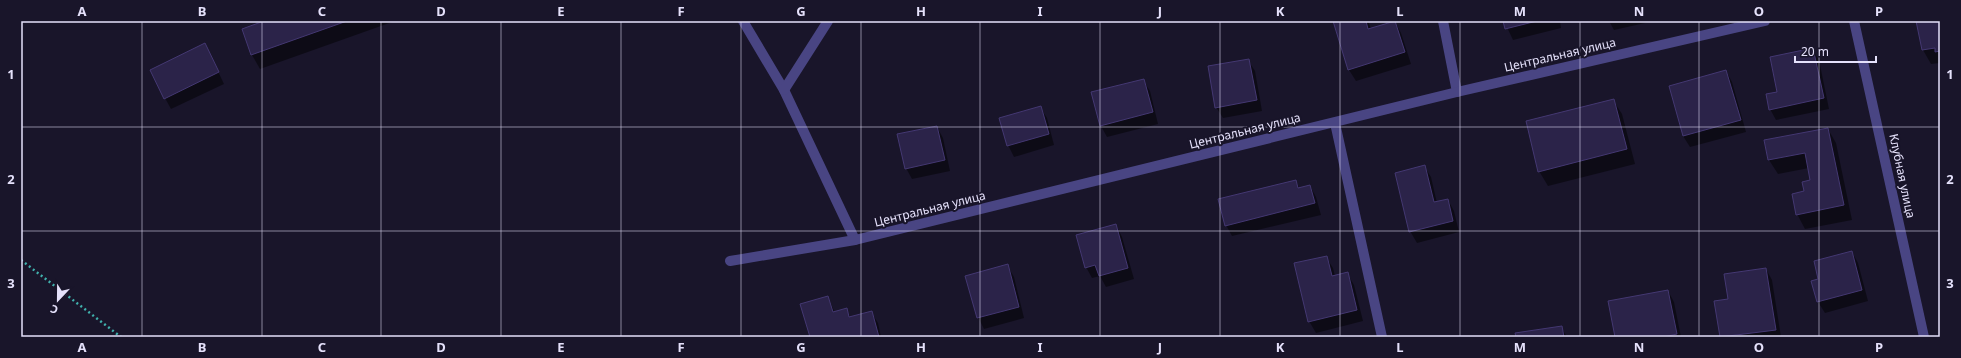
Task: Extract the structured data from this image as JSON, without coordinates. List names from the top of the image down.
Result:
{
  "streets": {
    "street": ["Центральная улица", "Клубная улица"]
  },
  "scale_bar": "20 m",
  "north": "bottom",
  "grid": {
    "columns": [
      "A",
      "B",
      "C",
      "D",
      "E",
      "F",
      "G",
      "H",
      "I",
      "J",
      "K",
      "L",
      "M",
      "N",
      "O",
      "P"
    ],
    "rows": ["1", "2", "3"]
  }
}
